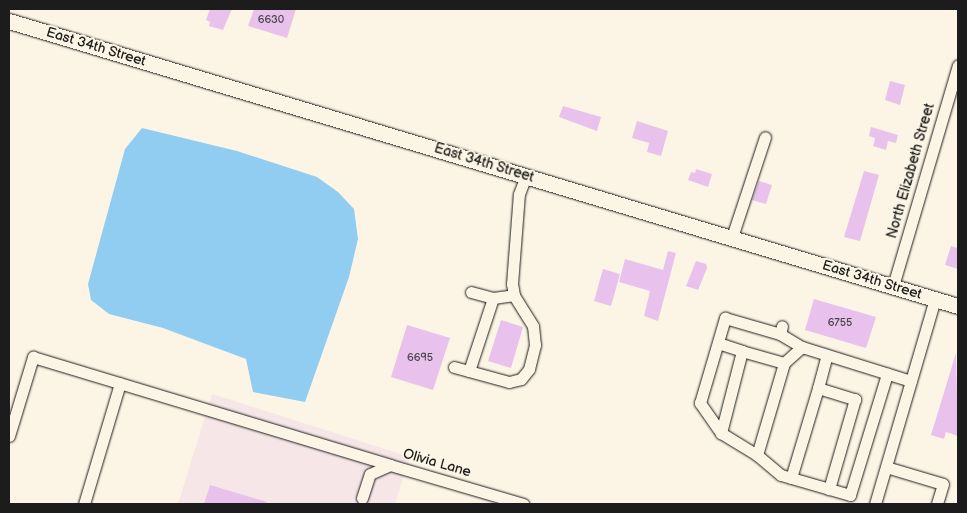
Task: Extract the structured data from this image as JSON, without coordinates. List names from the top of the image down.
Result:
{
  "streets": {
    "main road": ["East 34th Street"],
    "street": ["North Elizabeth Street", "Olivia Lane"]
  },
  "crossings": [
    ["East 34th Street", "North Elizabeth Street"]
  ],
  "house_numbers": ["6630", "6755", "6695"]
}
